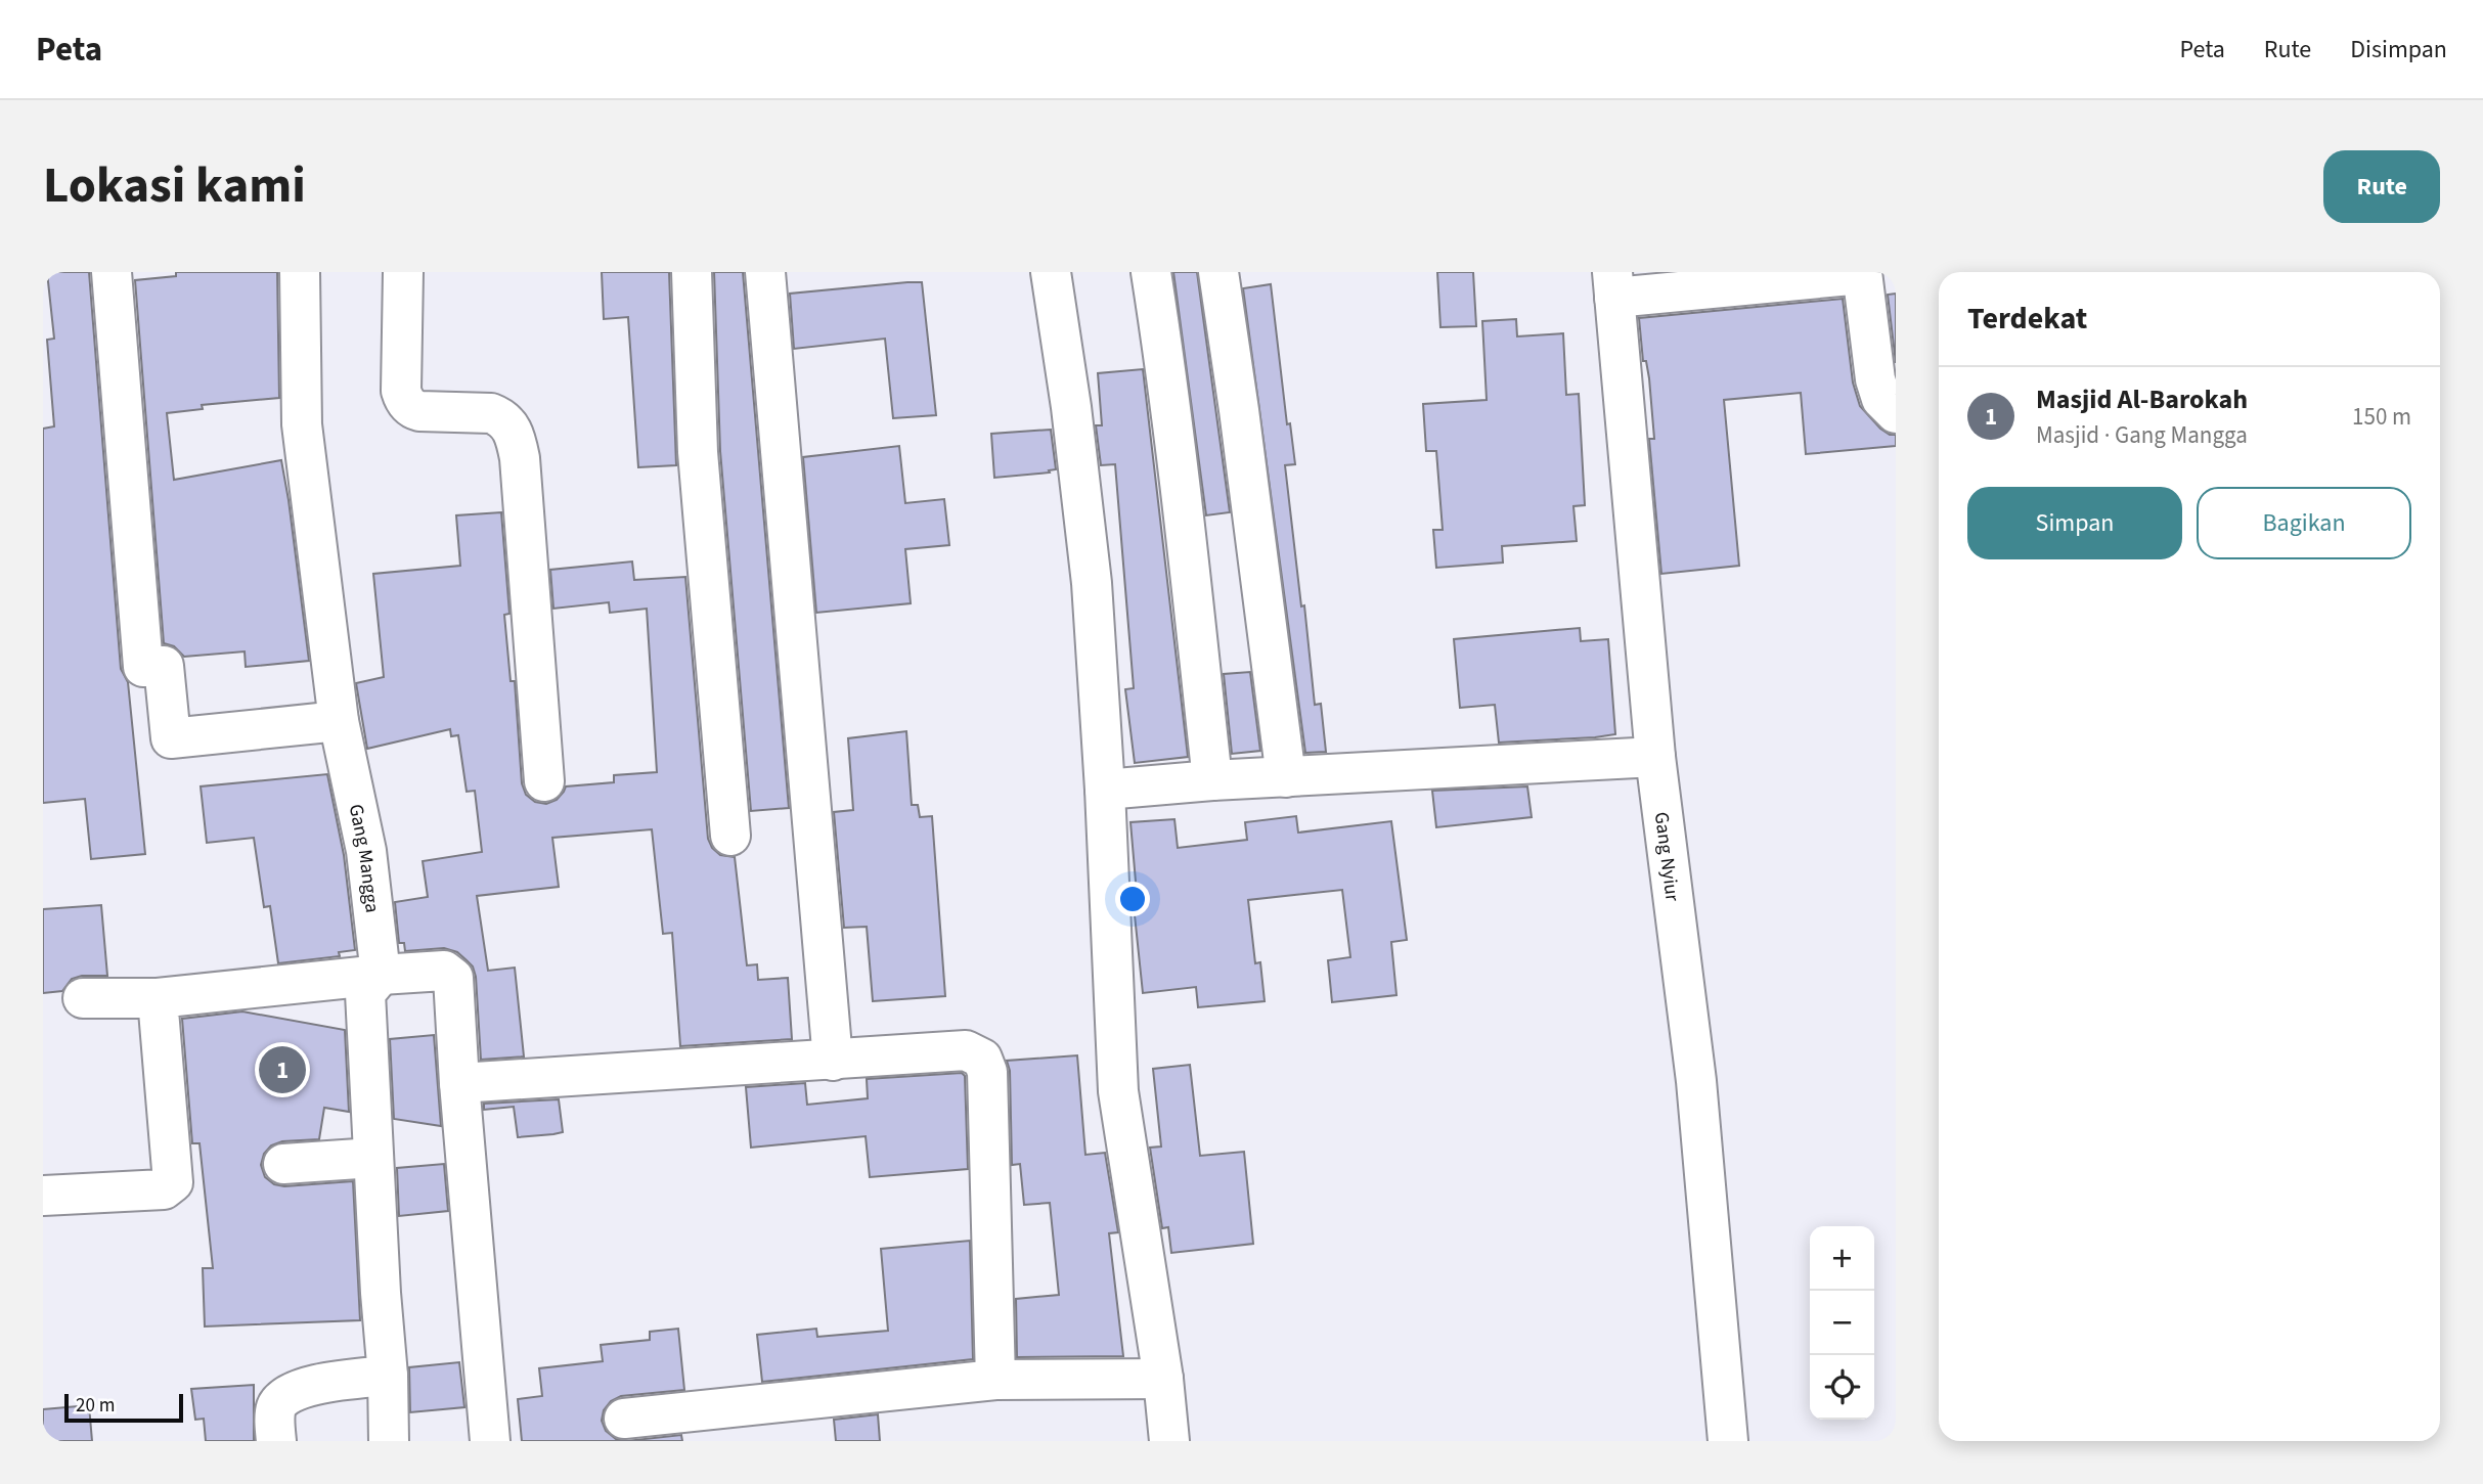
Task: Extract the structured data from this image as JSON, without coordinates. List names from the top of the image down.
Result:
{
  "streets": {
    "street": ["Gang Nyiur", "Gang Mangga"]
  },
  "scale_bar": "20 m",
  "page": {
    "header": "Peta",
    "nav": ["Peta", "Rute", "Disimpan"],
    "title": "Lokasi kami",
    "buttons": [
      "Rute",
      ["Simpan", "Bagikan"]
    ],
    "heading": "Terdekat",
    "list": [
      {
        "mark": "1",
        "name": "Masjid Al-Barokah",
        "note": "Masjid · Gang Mangga",
        "value": "150 m"
      }
    ],
    "pins": "1",
    "map_buttons": ["+", "−"],
    "scale": "20 m"
  }
}
